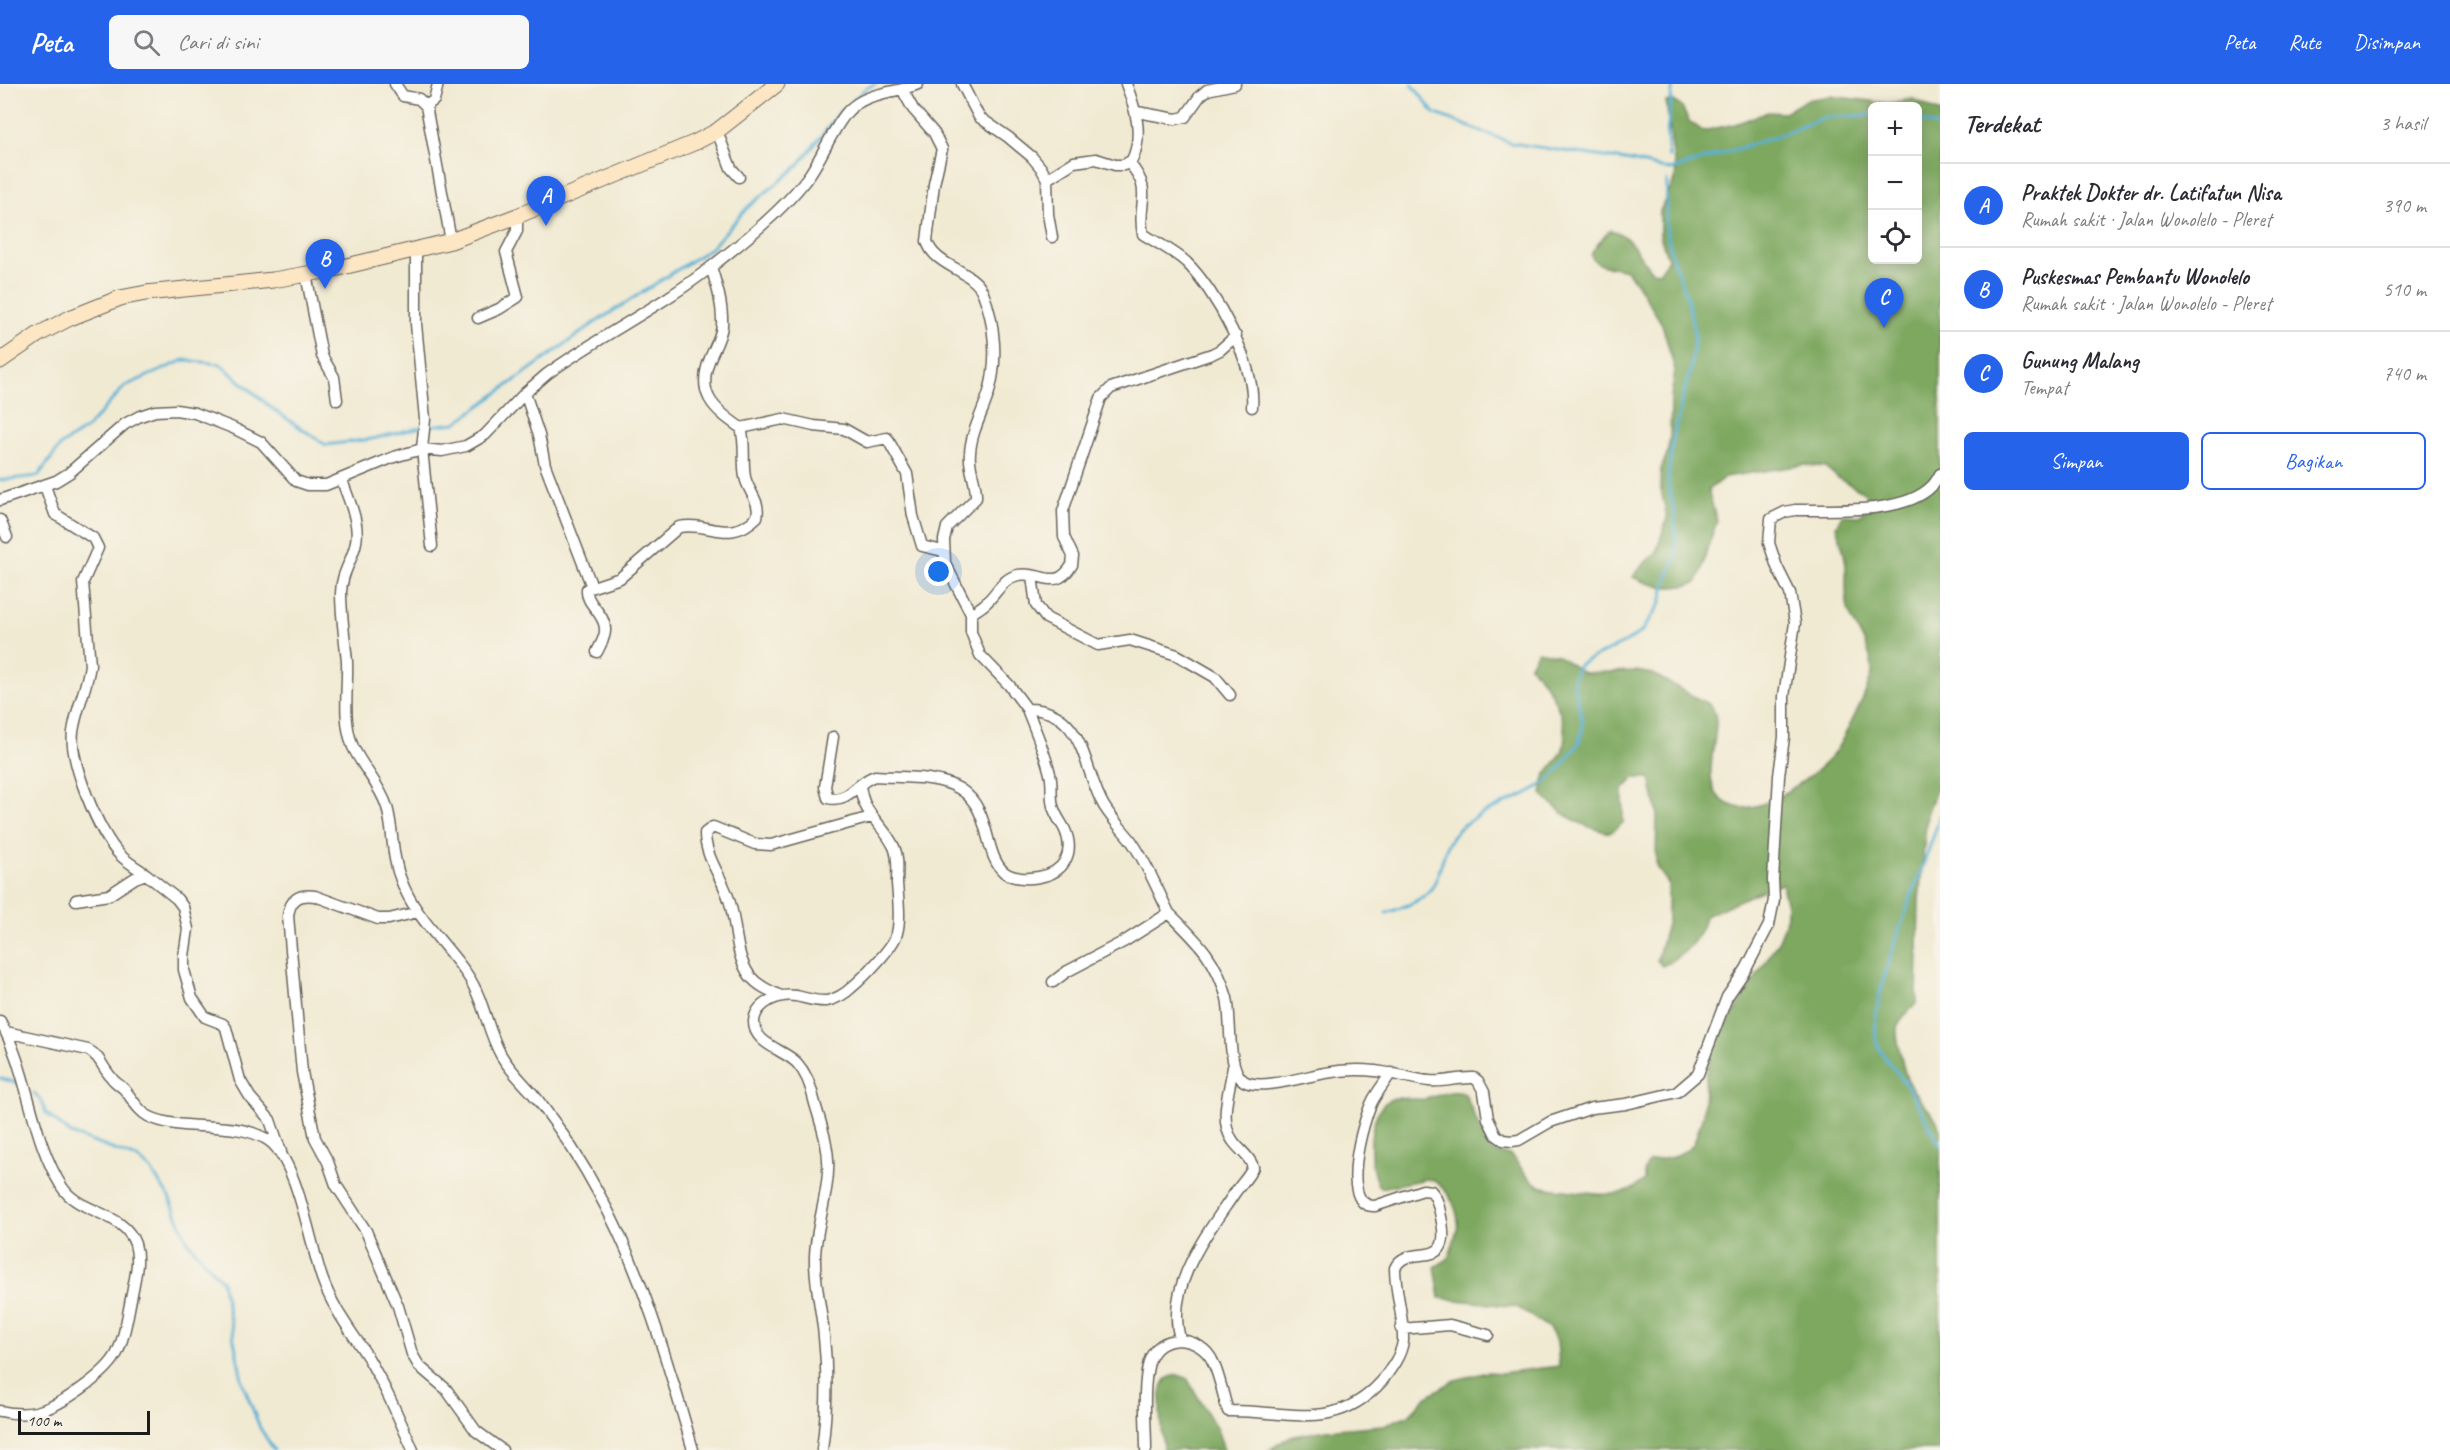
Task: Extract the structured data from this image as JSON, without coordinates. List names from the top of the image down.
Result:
{
  "scale_bar": "100 m",
  "page": {
    "header": "Peta",
    "search": "Cari di sini",
    "nav": ["Peta", "Rute", "Disimpan"],
    "heading": ["Terdekat", "3 hasil"],
    "map_buttons": ["+", "−"],
    "list": [
      {
        "mark": "A",
        "name": "Praktek Dokter dr. Latifatun Nisa",
        "note": "Rumah sakit · Jalan Wonolelo - Pleret",
        "value": "390 m"
      },
      {
        "mark": "B",
        "name": "Puskesmas Pembantu Wonolelo",
        "note": "Rumah sakit · Jalan Wonolelo - Pleret",
        "value": "510 m"
      },
      {
        "mark": "C",
        "name": "Gunung Malang",
        "note": "Tempat",
        "value": "740 m"
      }
    ],
    "pins": ["A", "B", "C"],
    "buttons": ["Simpan", "Bagikan"],
    "scale": "100 m"
  }
}
